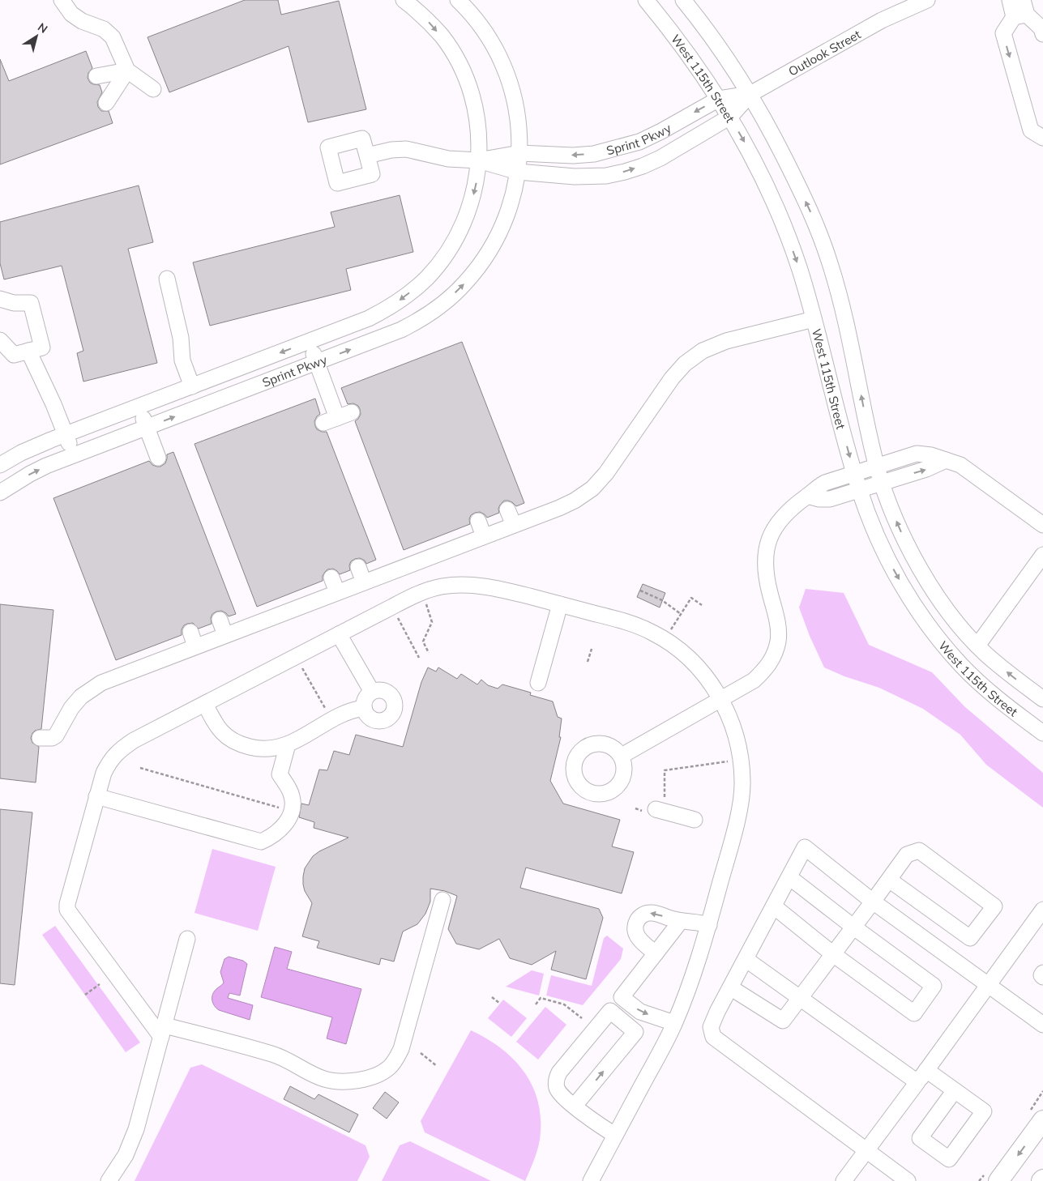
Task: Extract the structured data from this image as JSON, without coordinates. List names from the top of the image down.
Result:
{
  "streets": {
    "street": ["Outlook Street", "West 115th Street", "Sprint Pkwy"]
  },
  "crossings": [
    ["Outlook Street", "West 115th Street"],
    ["Outlook Street", "Sprint Pkwy"],
    ["West 115th Street", "Sprint Pkwy"]
  ],
  "north": "top right"
}
